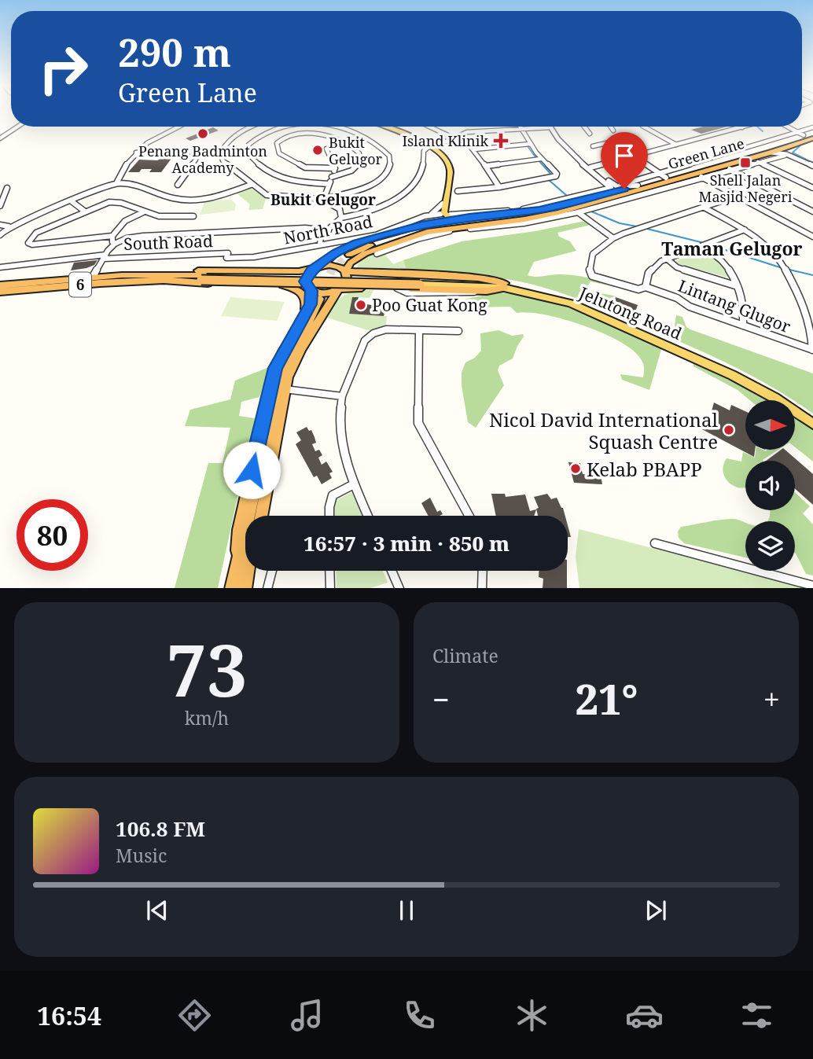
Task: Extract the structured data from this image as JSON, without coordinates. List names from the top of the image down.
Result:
{
  "streets": {
    "highway": ["Green Lane", "6"],
    "main road": ["Jelutong Road"],
    "street": ["North Road", "South Road", "Lintang Glugor"]
  },
  "crossings": [
    ["Green Lane", "North Road"],
    ["North Road", "South Road"],
    ["6", "Jelutong Road"]
  ],
  "districts": ["Bukit Gelugor", "Taman Gelugor"],
  "places": {
    "other": [
      "Penang Badminton Academy",
      "Bukit Gelugor",
      "Poo Guat Kong",
      "Nicol David International Squash Centre",
      "Kelab PBAPP"
    ],
    "health": ["Island Klinik"],
    "transit": ["Shell Jalan Masjid Negeri"]
  },
  "north": "right",
  "page": {
    "turn": ["290 m", "Green Lane"],
    "limit": "80",
    "trip": "16:57 · 3 min · 850 m",
    "tile": [
      ["73", "km/h"],
      "Climate"
    ],
    "heat": ["−", "21°", "+"],
    "song": ["106.8 FM", "Music"],
    "tabs": "16:54"
  }
}
